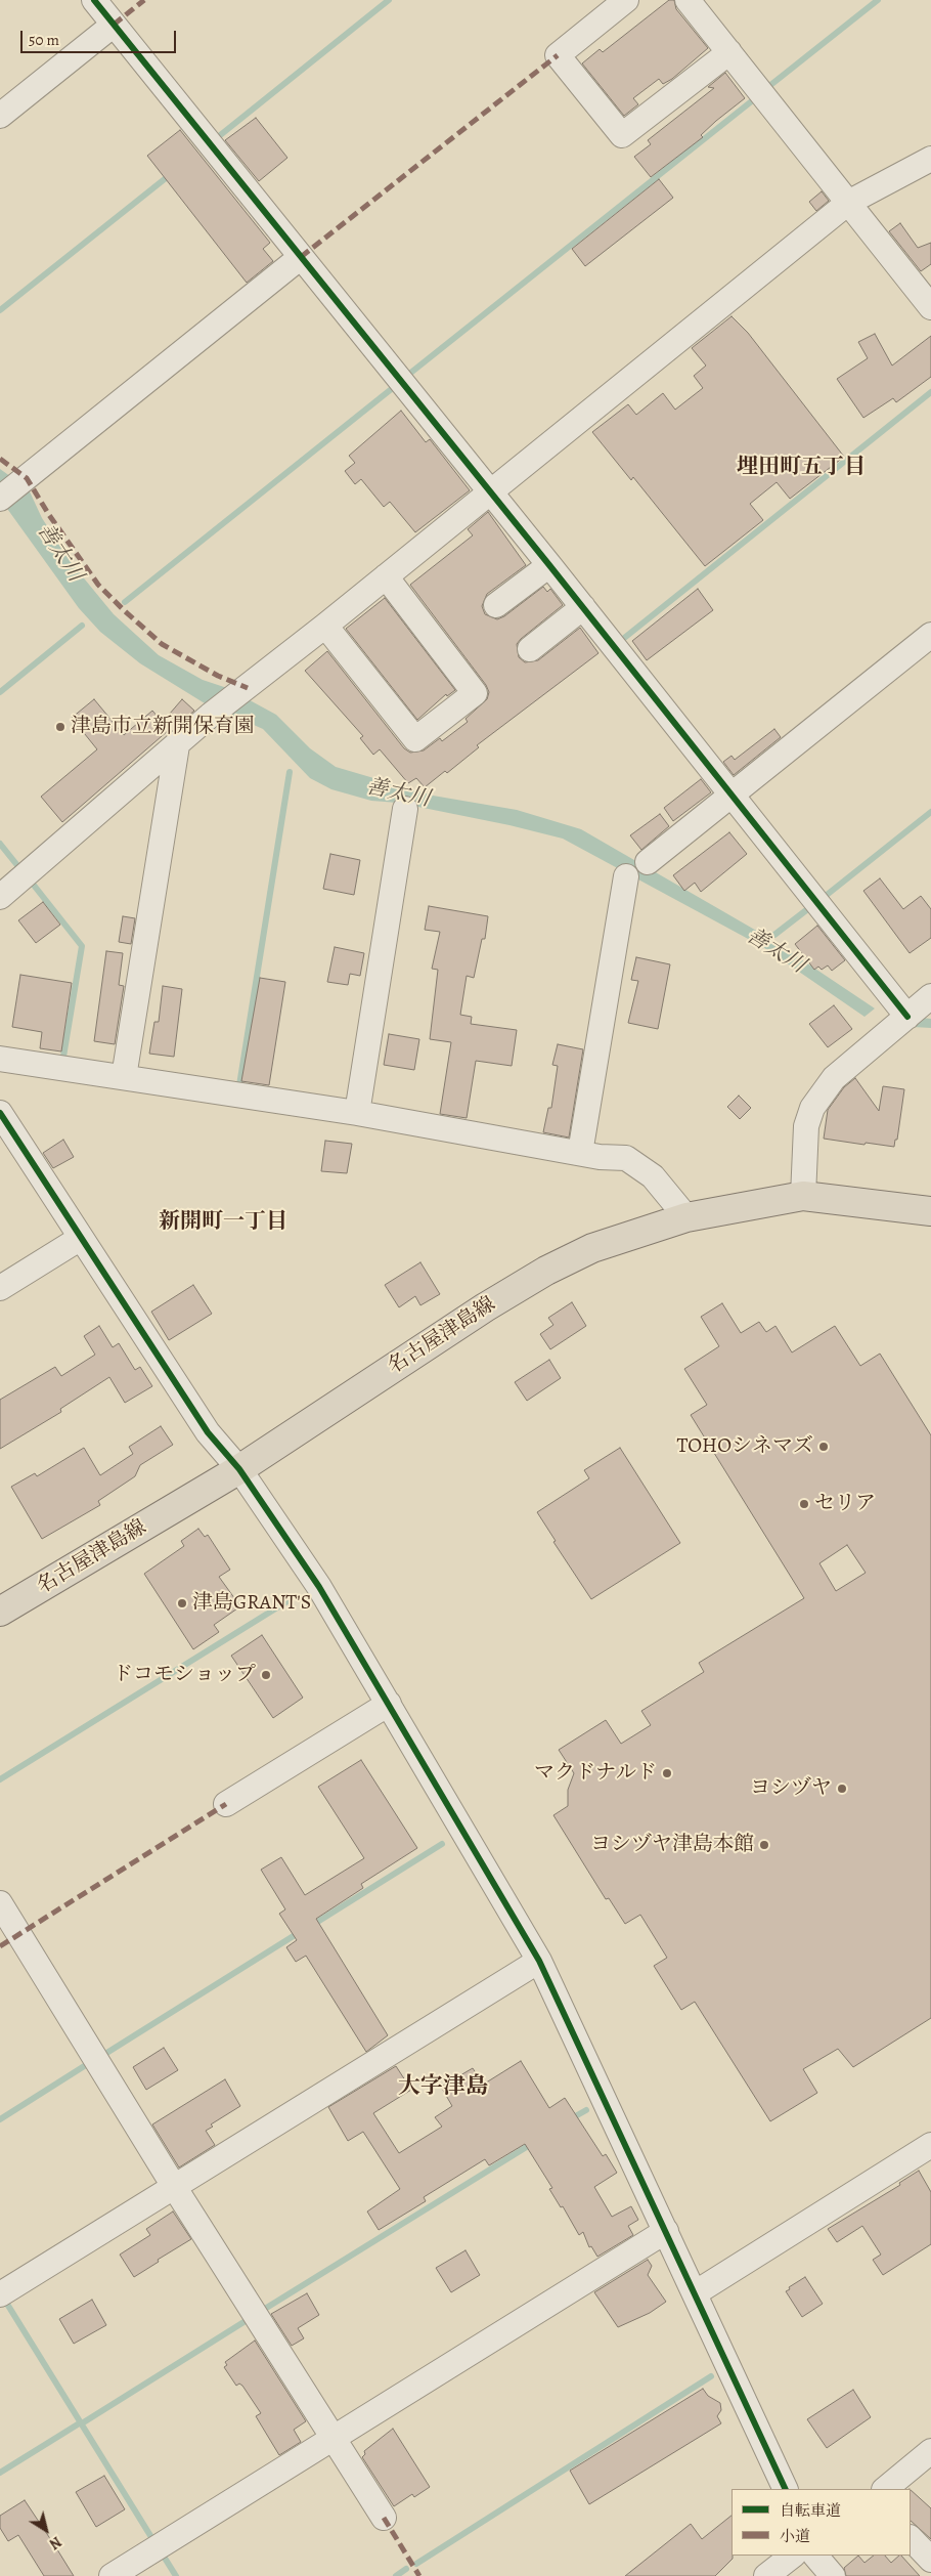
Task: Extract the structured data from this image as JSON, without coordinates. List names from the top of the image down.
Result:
{
  "streets": {
    "main road": ["名古屋津島線"]
  },
  "districts": ["埋田町五丁目", "新開町一丁目", "大字津島"],
  "water": ["善太川"],
  "places": [
    "津島市立新開保育園",
    "TOHOシネマズ",
    "セリア",
    "津島GRANT'S",
    "ドコモショップ",
    "マクドナルド",
    "ヨシヅヤ",
    "ヨシヅヤ津島本館"
  ],
  "legend": ["自転車道", "小道"],
  "scale_bar": "50 m",
  "north": "bottom right"
}
